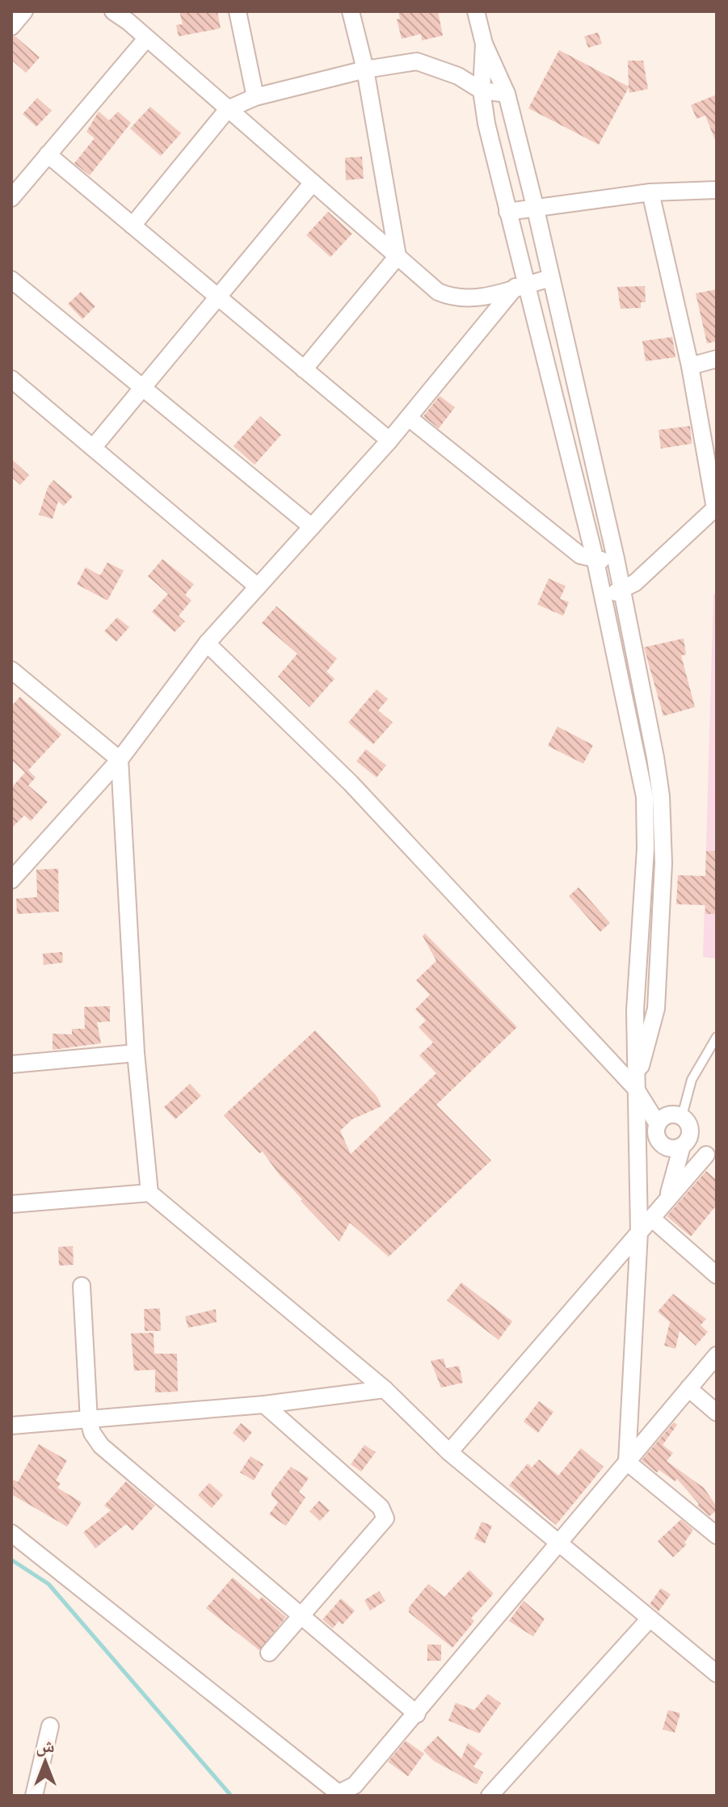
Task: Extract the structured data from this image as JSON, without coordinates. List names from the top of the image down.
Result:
{
  "north": "top"
}
